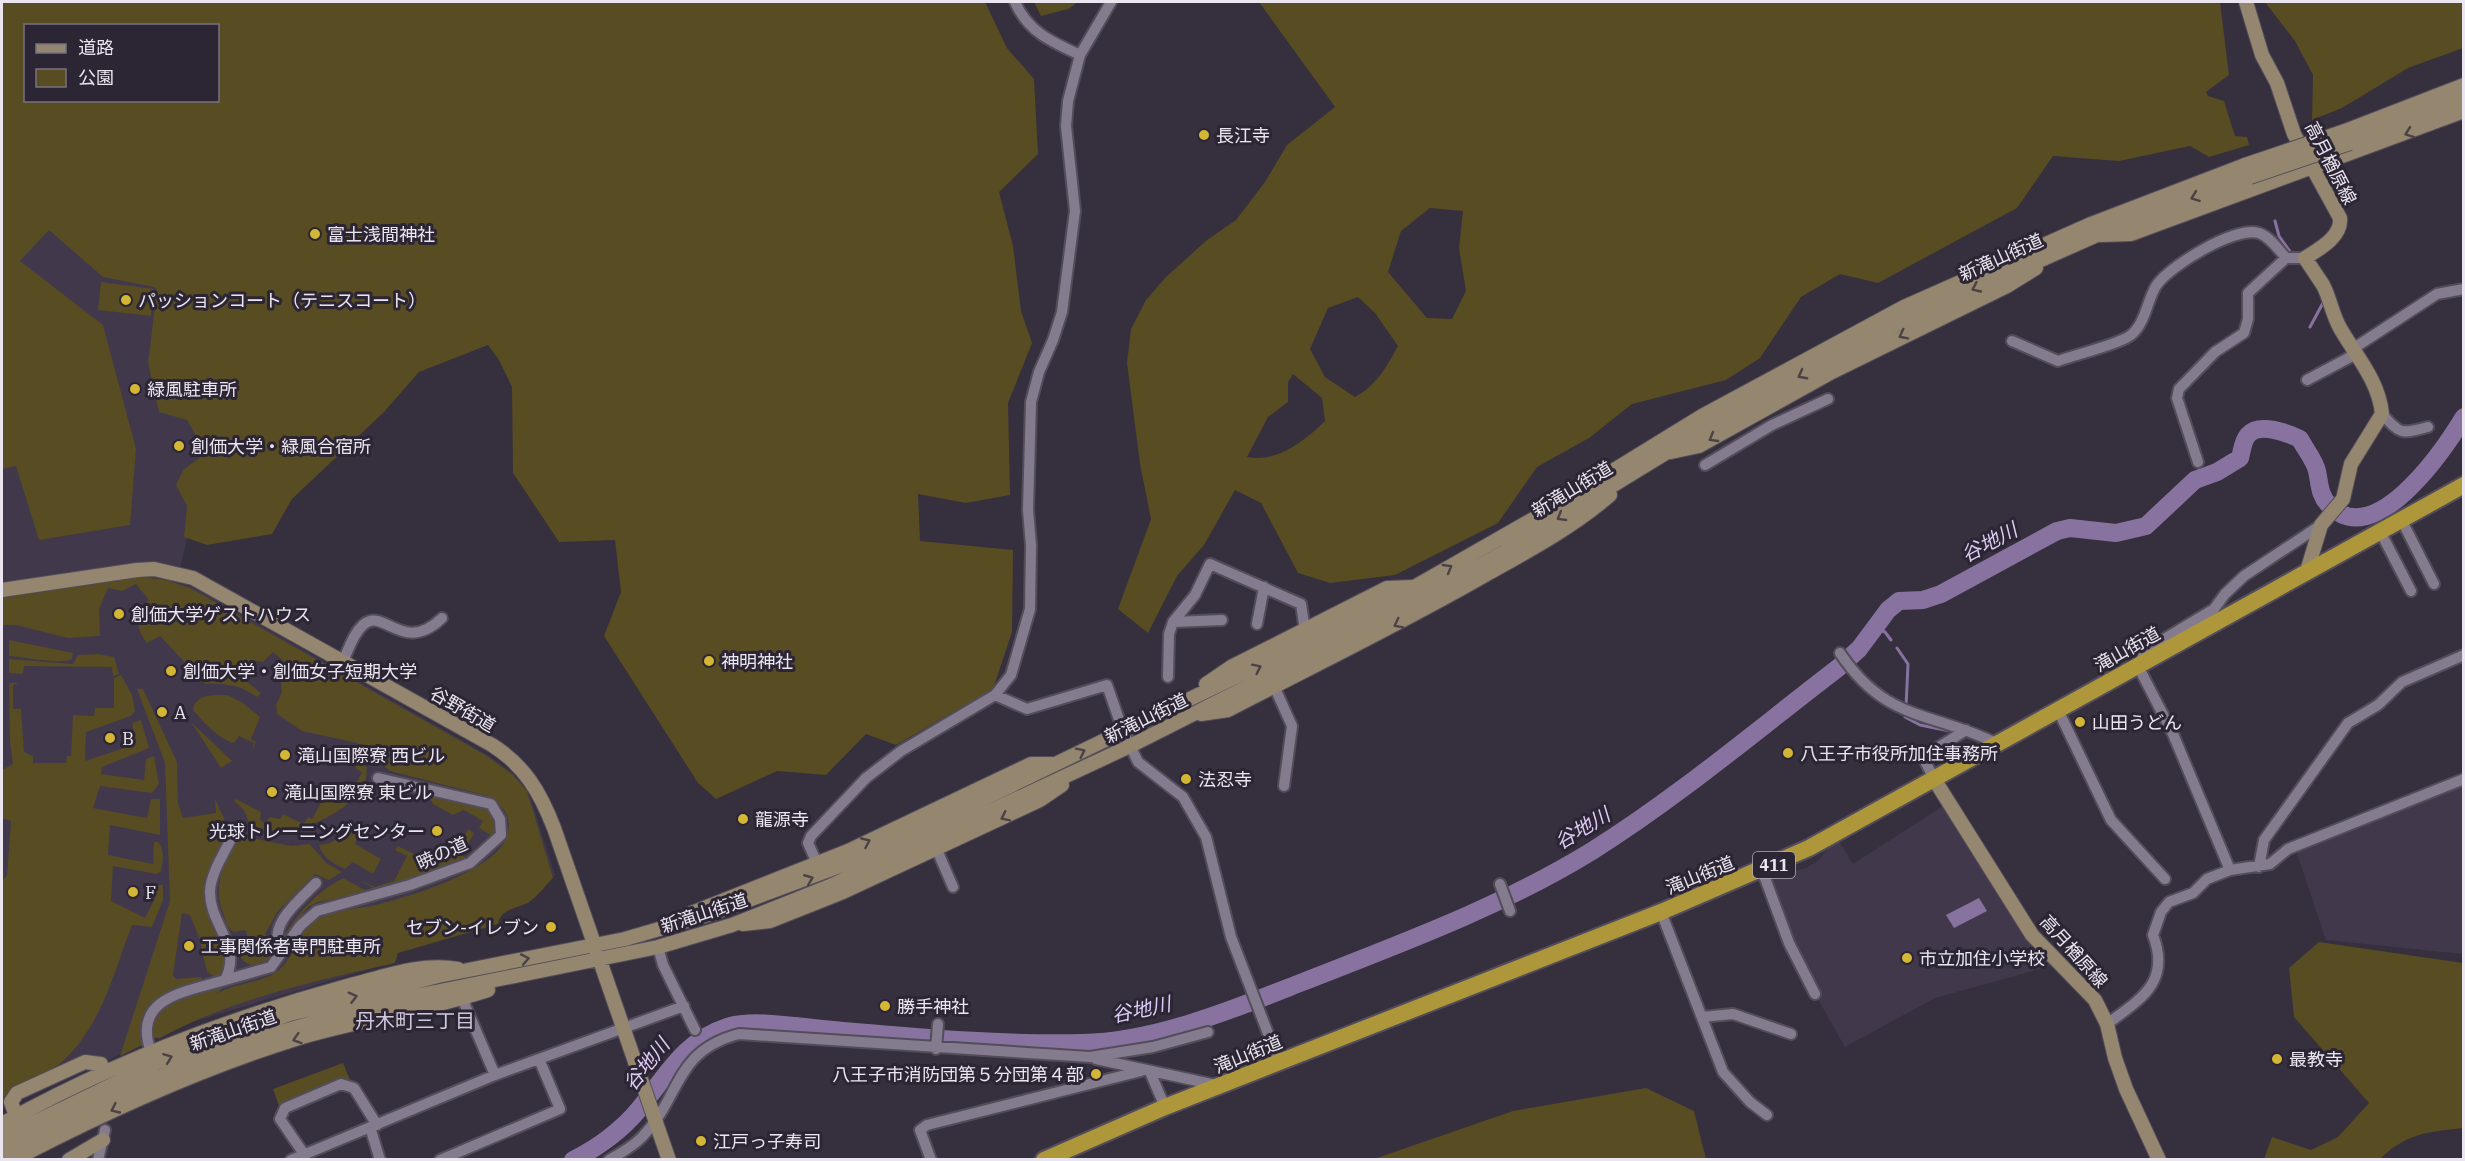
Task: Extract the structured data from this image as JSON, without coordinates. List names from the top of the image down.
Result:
{
  "streets": {
    "highway": ["滝山街道", "411"],
    "main road": ["高月楢原線", "新滝山街道", "谷野街道"],
    "street": ["暁の道"]
  },
  "crossings": [
    ["高月楢原線", "滝山街道"],
    ["新滝山街道", "谷野街道"]
  ],
  "districts": ["丹木町三丁目"],
  "water": ["谷地川"],
  "places": [
    "長江寺",
    "富士浅間神社",
    "パッションコート（テニスコート）",
    "緑風駐車所",
    "創価大学・緑風合宿所",
    "創価大学ゲストハウス",
    "神明神社",
    "創価大学・創価女子短期大学",
    "A",
    "山田うどん",
    "B",
    "八王子市役所加住事務所",
    "滝山国際寮 西ビル",
    "法忍寺",
    "滝山国際寮 東ビル",
    "龍源寺",
    "光球トレーニングセンター",
    "F",
    "セブン-イレブン",
    "工事関係者専門駐車所",
    "市立加住小学校",
    "勝手神社",
    "最教寺",
    "八王子市消防団第５分団第４部",
    "江戸っ子寿司"
  ],
  "legend": ["道路", "公園"]
}
